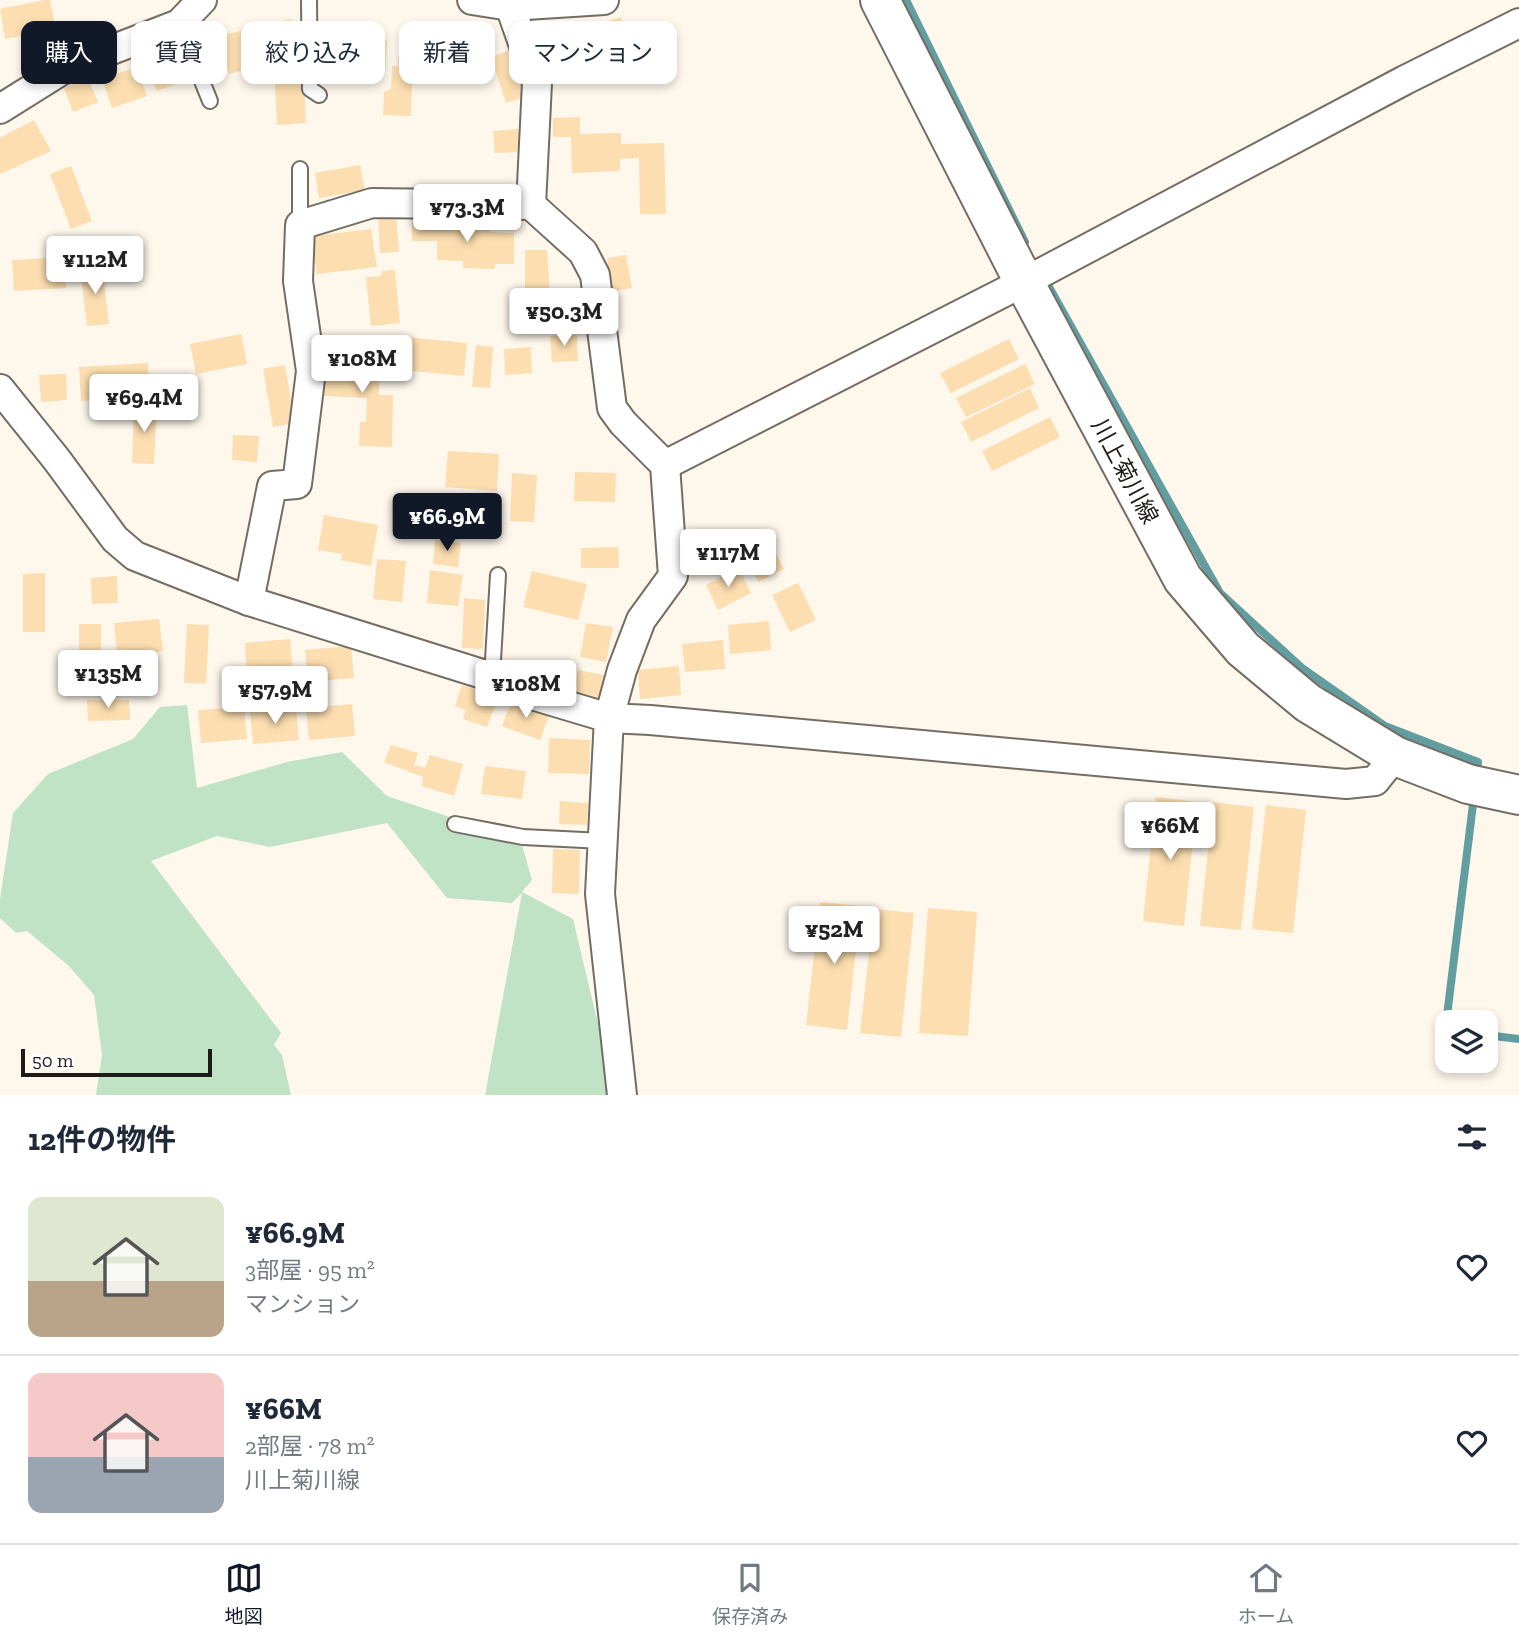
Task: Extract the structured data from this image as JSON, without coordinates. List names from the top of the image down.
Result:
{
  "streets": {
    "main road": ["川上菊川線"]
  },
  "scale_bar": "50 m",
  "page": {
    "chip": [
      "購入",
      "賃貸",
      "絞り込み",
      "新着",
      "マンション"
    ],
    "price": [
      "¥73.3M",
      "¥112M",
      "¥50.3M",
      "¥108M",
      "¥69.4M",
      "¥66.9M",
      "¥117M",
      "¥135M",
      "¥108M",
      "¥57.9M",
      "¥66M",
      "¥52M"
    ],
    "scale": "50 m",
    "heading": "12件の物件",
    "list": [
      {
        "name": "¥66.9M",
        "note": "3部屋 · 95 m² · マンション"
      },
      {
        "name": "¥66M",
        "note": "2部屋 · 78 m² · 川上菊川線"
      }
    ],
    "tabs": ["地図", "保存済み", "ホーム"]
  }
}
